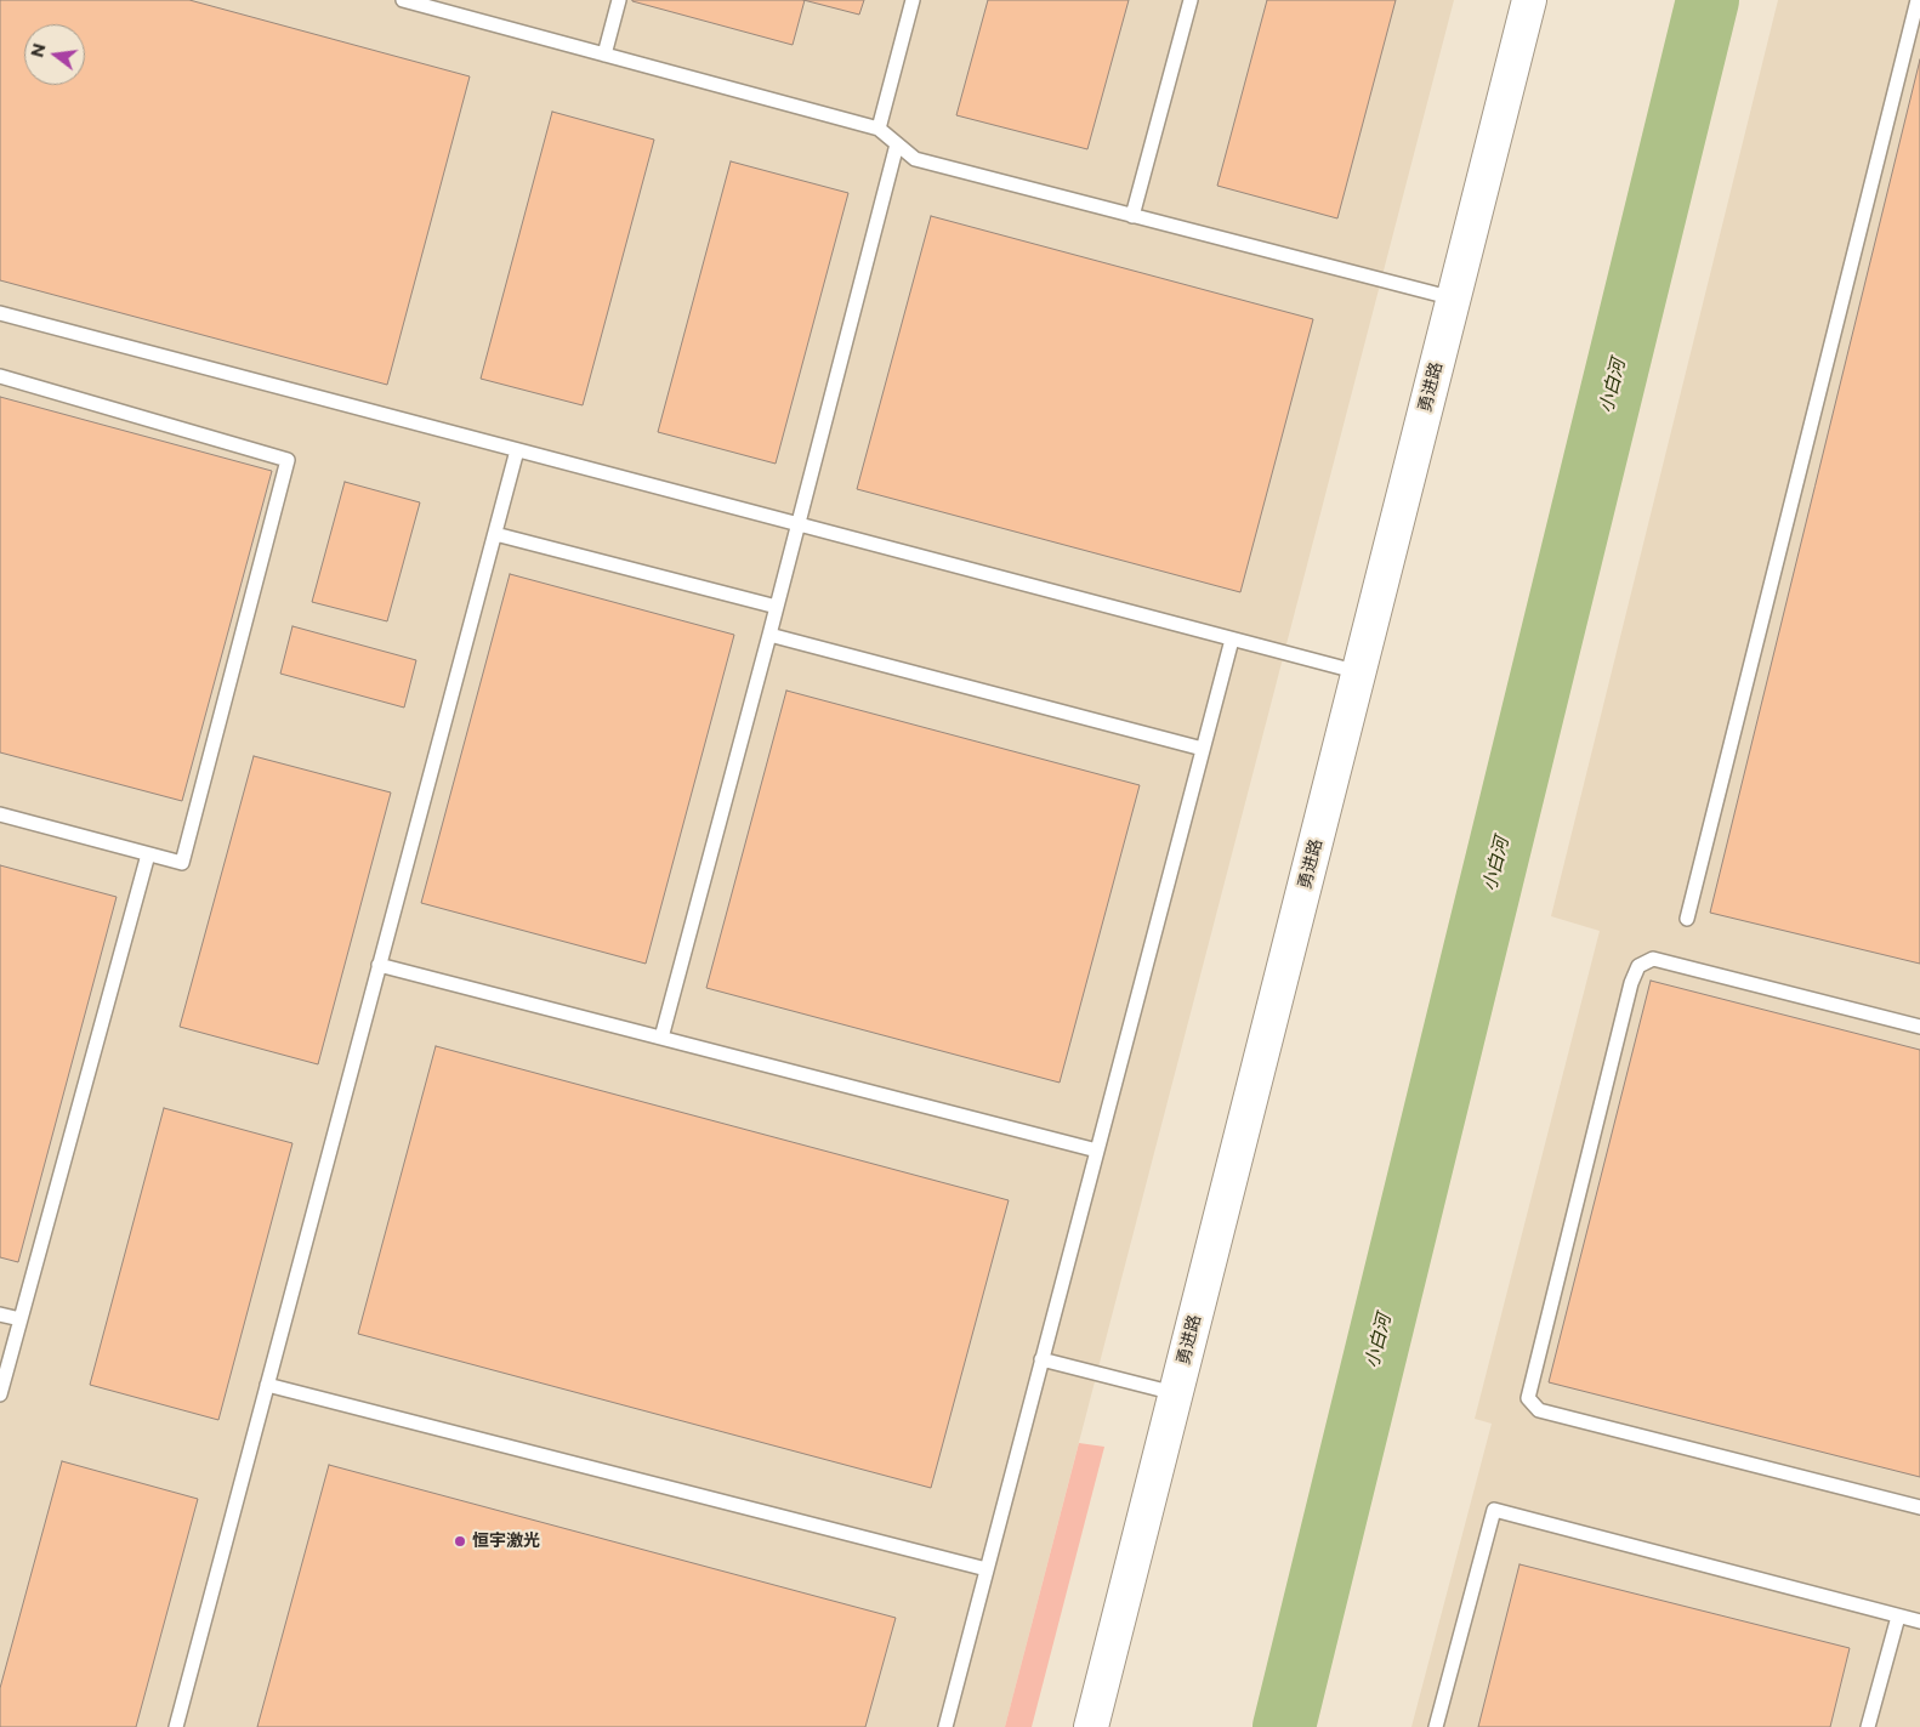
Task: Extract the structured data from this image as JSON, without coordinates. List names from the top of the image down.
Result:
{
  "streets": {
    "street": ["勇进路"]
  },
  "water": ["小白河"],
  "places": ["恒宇激光"],
  "north": "left"
}
